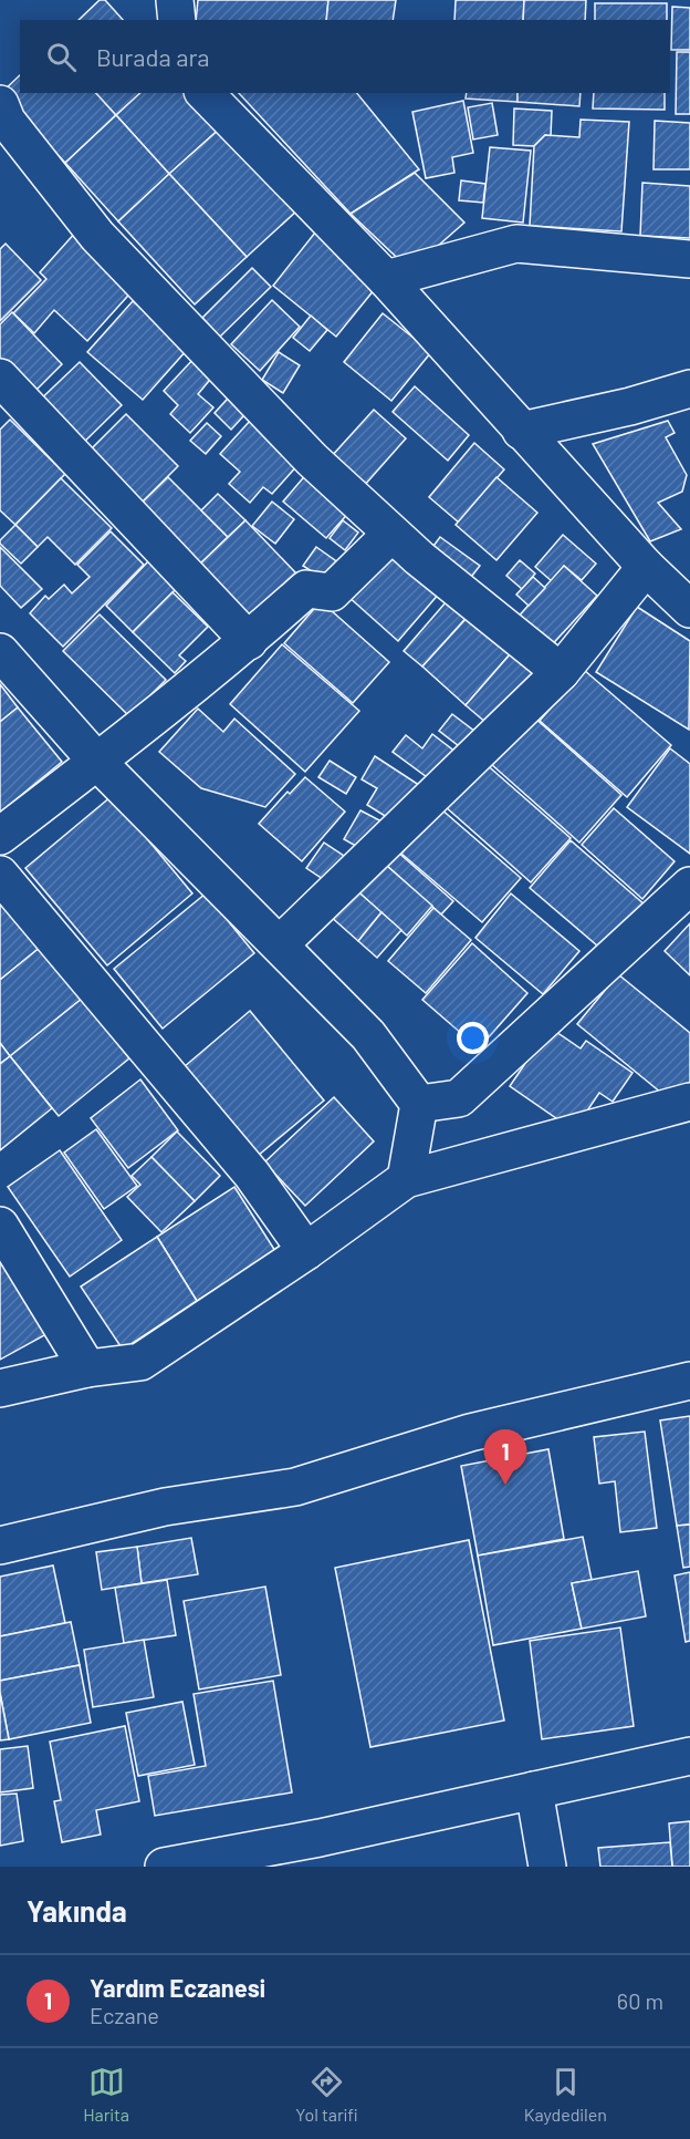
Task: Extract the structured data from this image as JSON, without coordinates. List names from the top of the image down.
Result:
{
  "page": {
    "search": "Burada ara",
    "pins": "1",
    "heading": "Yakında",
    "list": [
      {
        "mark": "1",
        "name": "Yardım Eczanesi",
        "note": "Eczane",
        "value": "60 m"
      }
    ],
    "nav": ["Harita", "Yol tarifi", "Kaydedilen"]
  }
}
